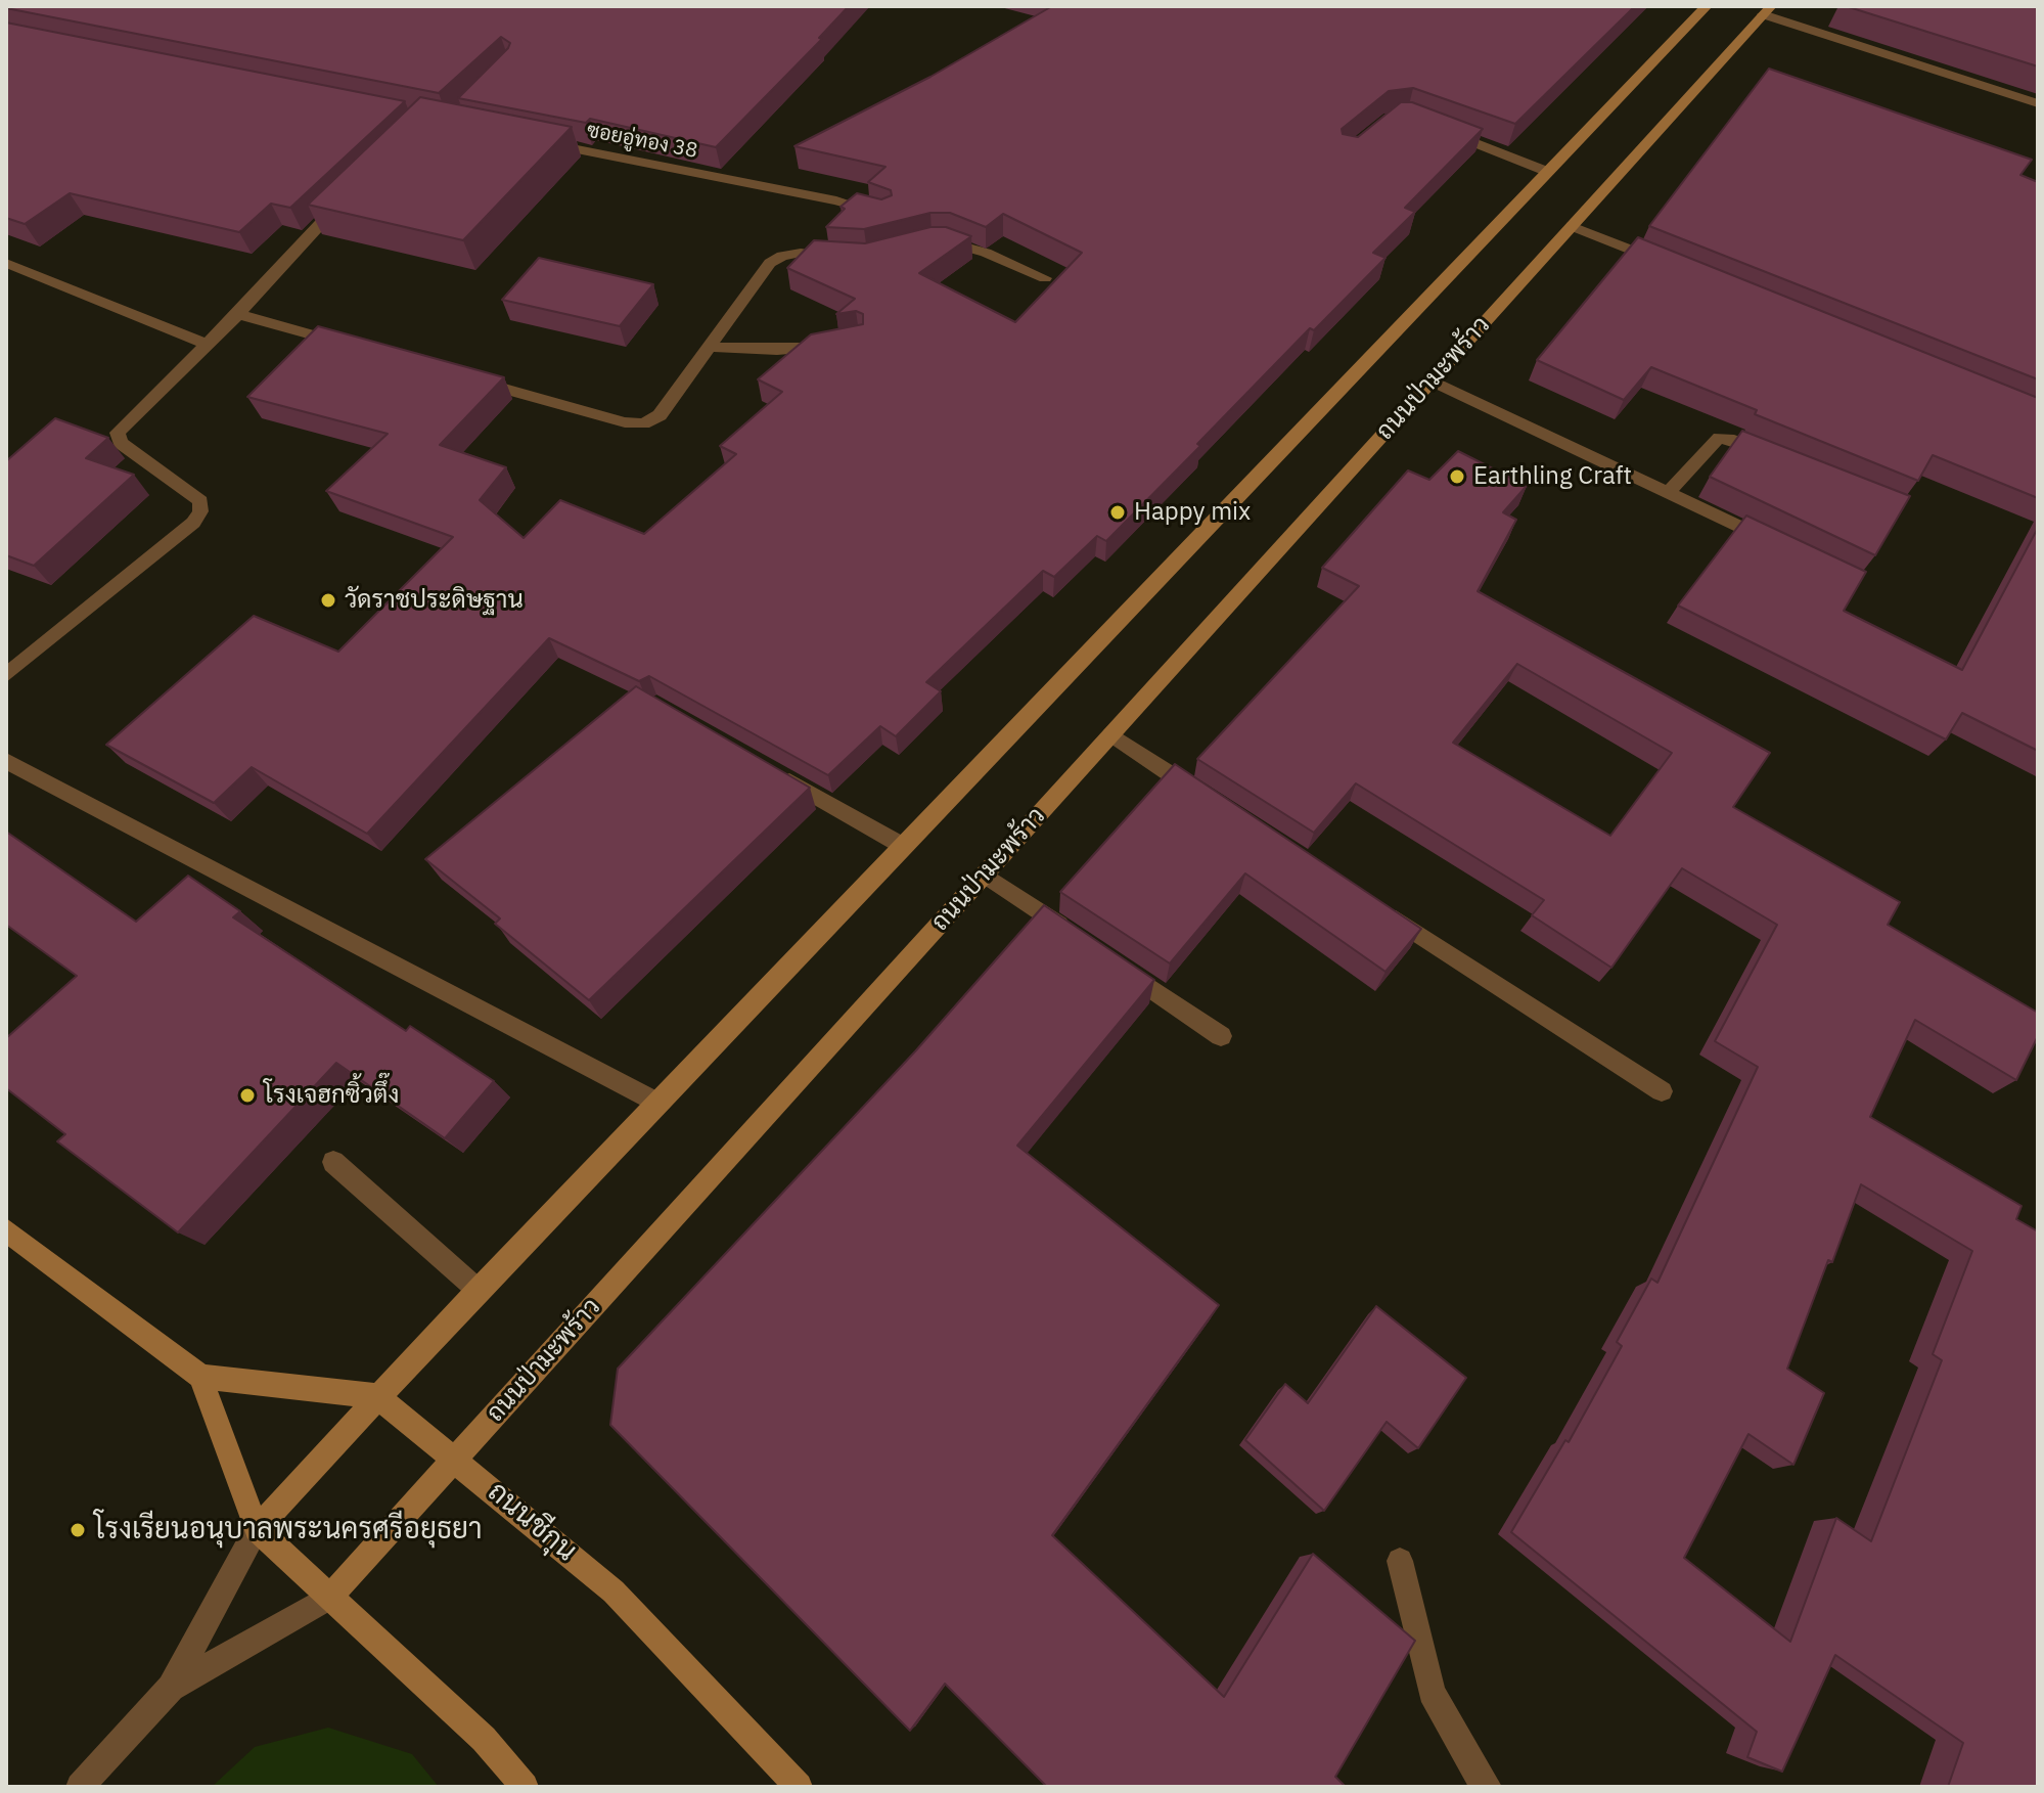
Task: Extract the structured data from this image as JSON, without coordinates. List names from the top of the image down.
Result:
{
  "streets": {
    "street": ["ซอยอู่ทอง 38", "ถนนป่ามะพร้าว", "ถนนชีกุน"]
  },
  "crossings": [
    ["ถนนป่ามะพร้าว", "ถนนชีกุน"]
  ],
  "places": [
    "Earthling Craft",
    "Happy mix",
    "วัดราชประดิษฐาน",
    "โรงเจฮกซิ้วตึ๊ง",
    "โรงเรียนอนุบาลพระนครศรีอยุธยา"
  ]
}
